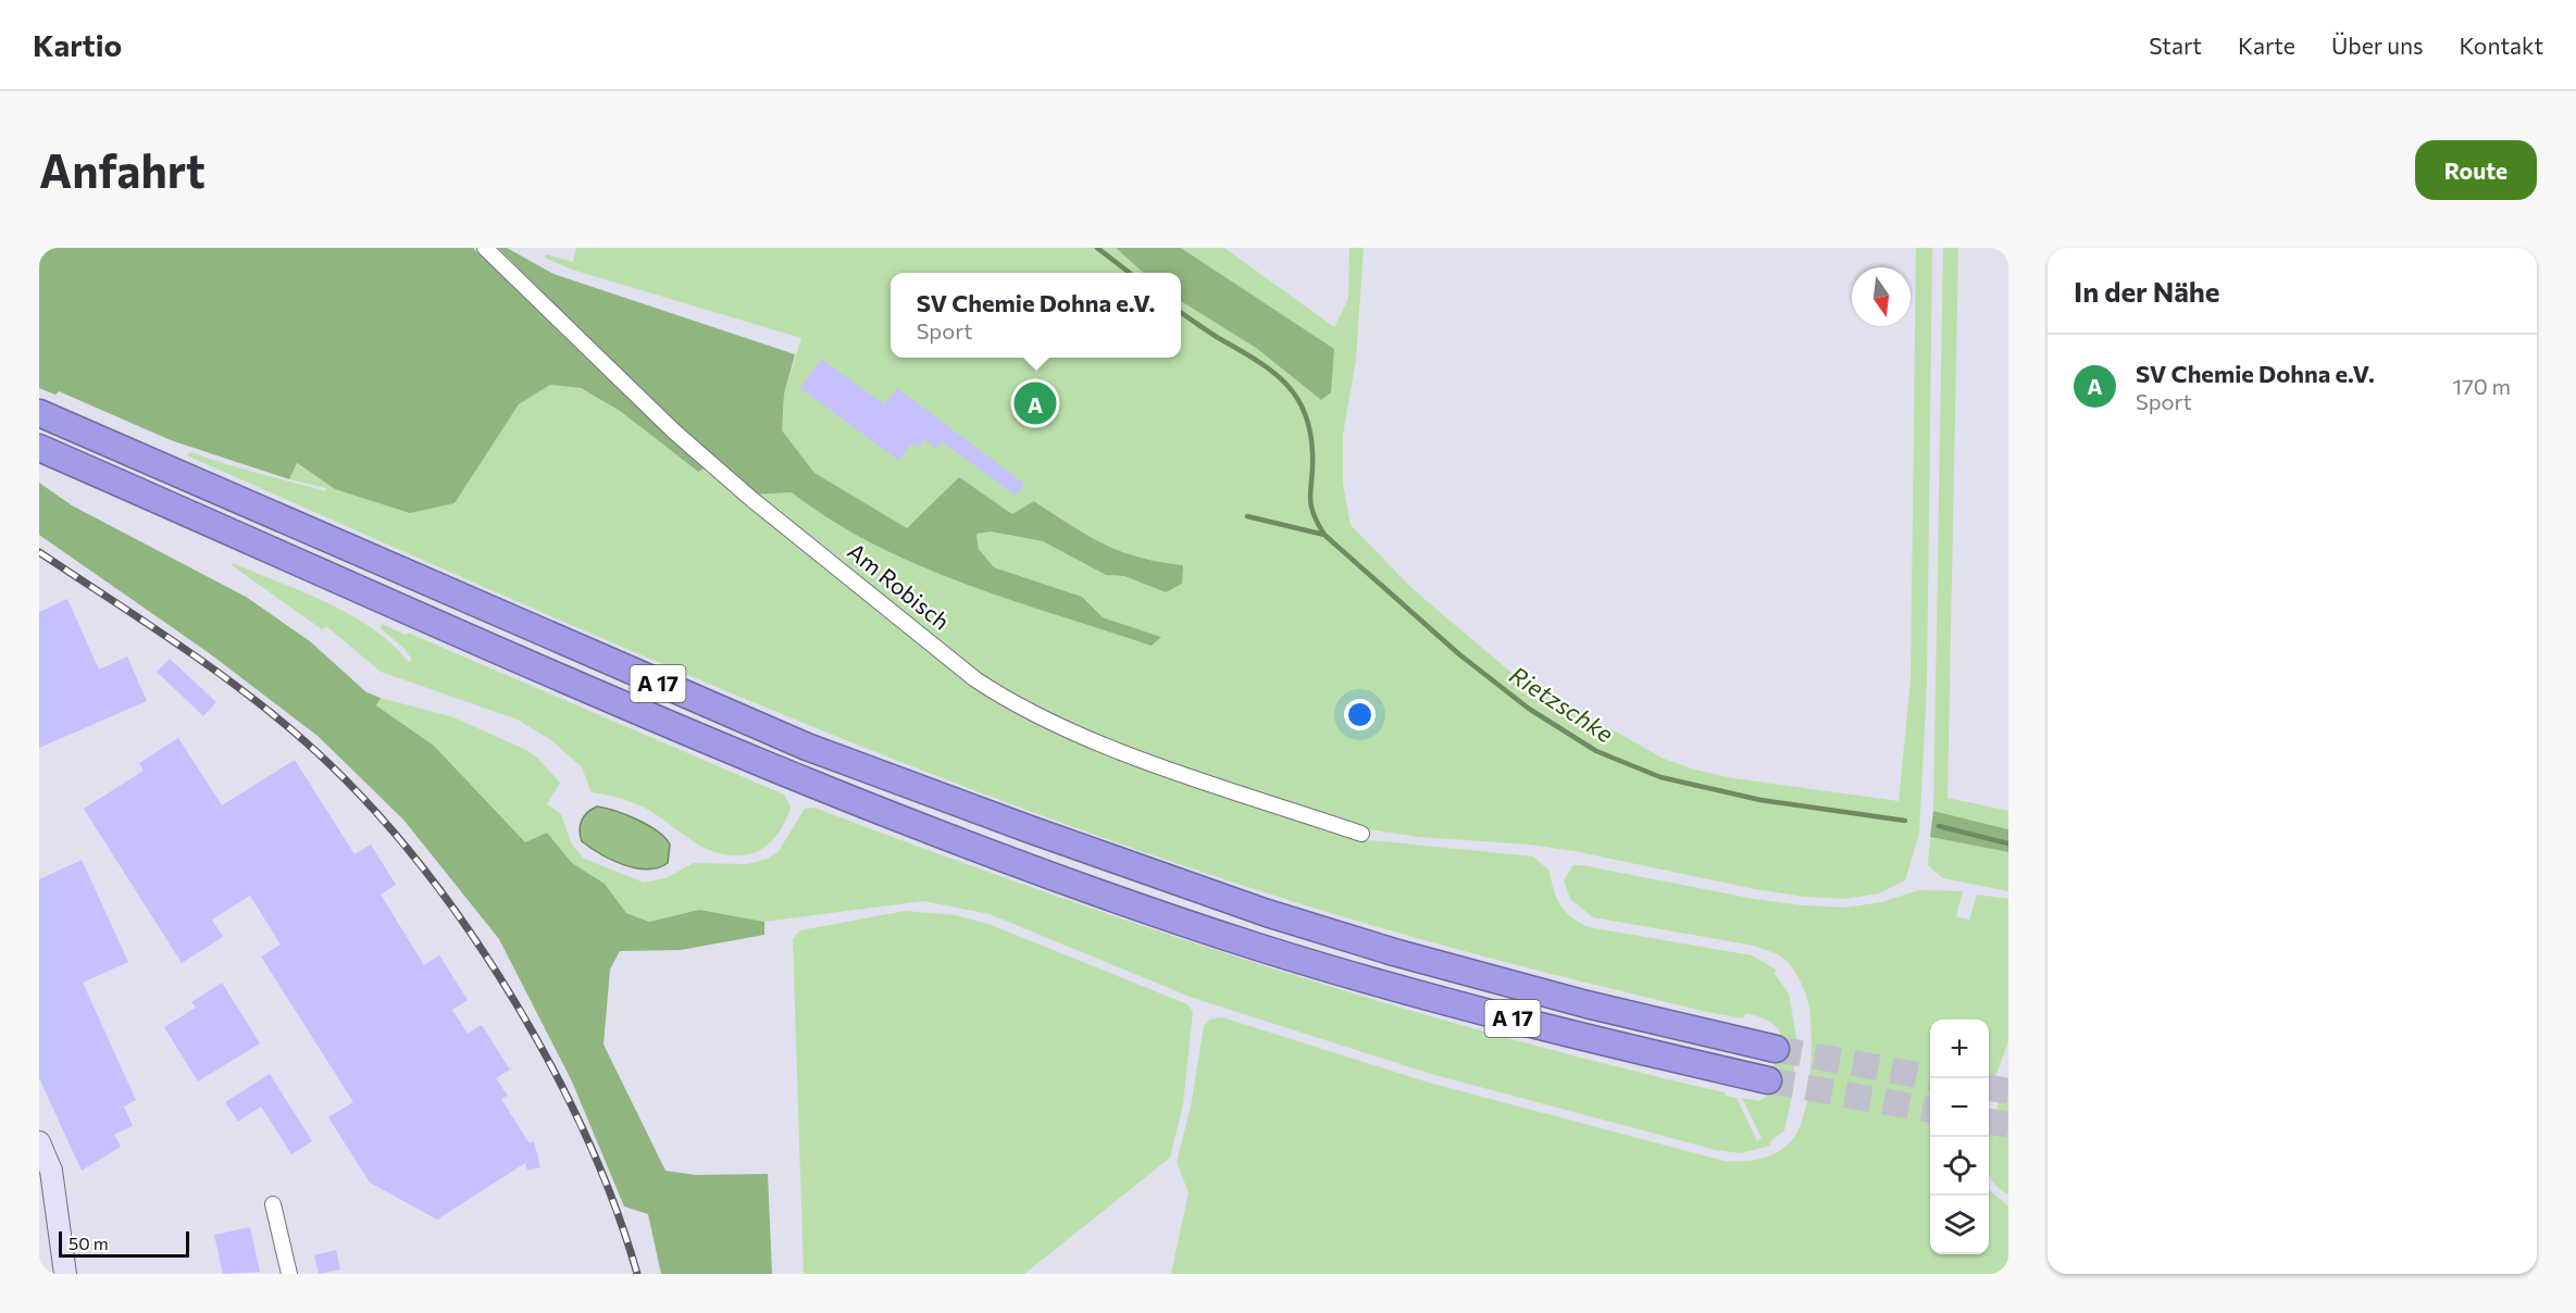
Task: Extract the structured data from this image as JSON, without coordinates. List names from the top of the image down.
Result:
{
  "streets": {
    "highway": ["A 17"],
    "street": ["Am Robisch"]
  },
  "water": ["Rietzschke"],
  "scale_bar": "50 m",
  "north": "bottom",
  "page": {
    "header": "Kartio",
    "nav": [
      "Start",
      "Karte",
      "Über uns",
      "Kontakt"
    ],
    "buttons": "Route",
    "title": "Anfahrt",
    "heading": "In der Nähe",
    "popup": ["SV Chemie Dohna e.V.", "Sport"],
    "list": [
      {
        "mark": "A",
        "name": "SV Chemie Dohna e.V.",
        "note": "Sport",
        "value": "170 m"
      }
    ],
    "pins": "A",
    "map_buttons": ["+", "−"],
    "scale": "50 m"
  }
}
